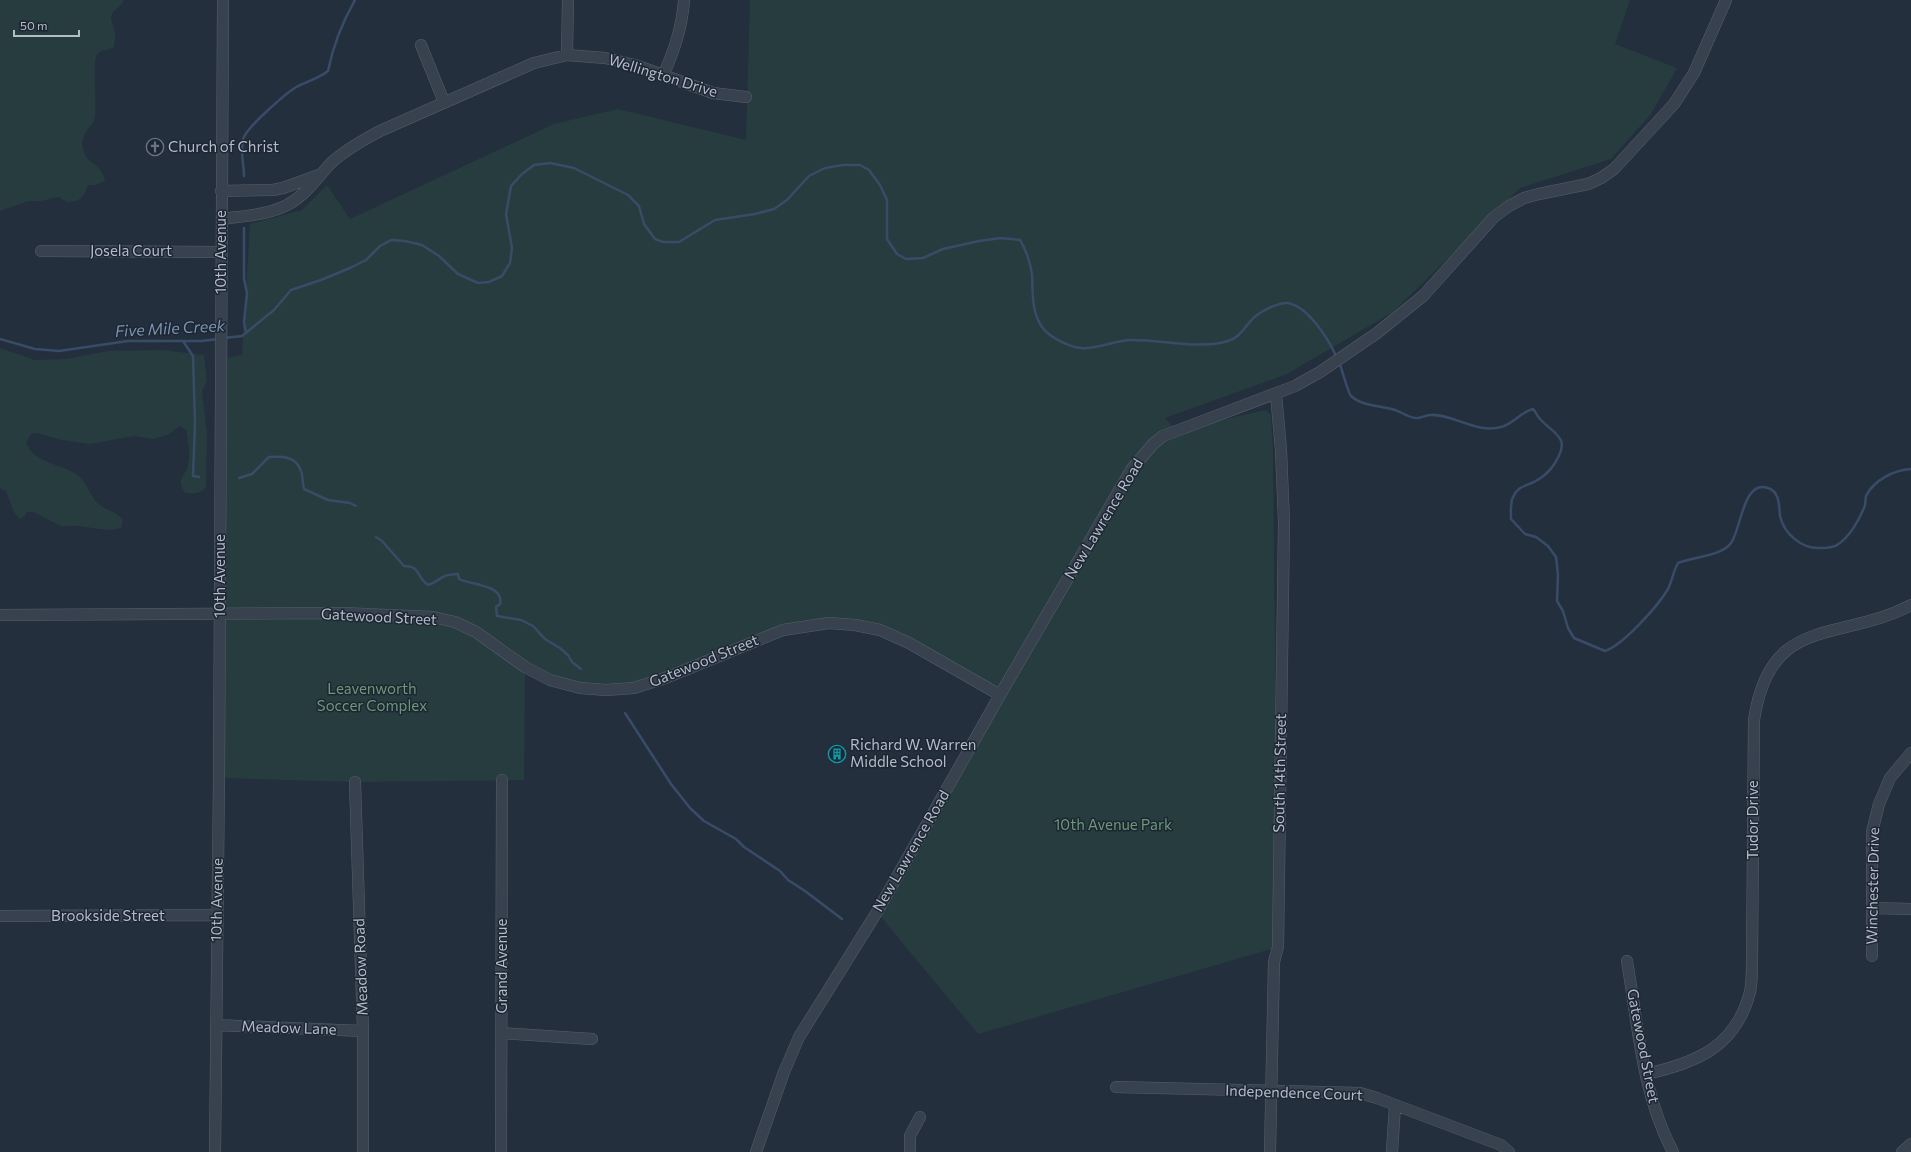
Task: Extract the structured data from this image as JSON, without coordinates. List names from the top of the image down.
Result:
{
  "streets": {
    "street": [
      "Wellington Drive",
      "Josela Court",
      "10th Avenue",
      "New Lawrence Road",
      "Gatewood Street",
      "South 14th Street",
      "Tudor Drive",
      "Winchester Drive",
      "Brookside Street",
      "Grand Avenue",
      "Meadow Road",
      "Meadow Lane",
      "Independence Court"
    ]
  },
  "crossings": [
    ["Wellington Drive", "10th Avenue"],
    ["Josela Court", "10th Avenue"],
    ["10th Avenue", "Gatewood Street"],
    ["10th Avenue", "Brookside Street"],
    ["10th Avenue", "Meadow Lane"],
    ["New Lawrence Road", "Gatewood Street"],
    ["New Lawrence Road", "South 14th Street"],
    ["Gatewood Street", "Tudor Drive"],
    ["South 14th Street", "Independence Court"],
    ["Meadow Road", "Meadow Lane"]
  ],
  "water": ["Five Mile Creek"],
  "parks": ["Leavenworth Soccer Complex", "10th Avenue Park"],
  "places": {
    "church": ["Church of Christ"],
    "building": ["Richard W. Warren Middle School"]
  },
  "scale_bar": "50 m"
}
